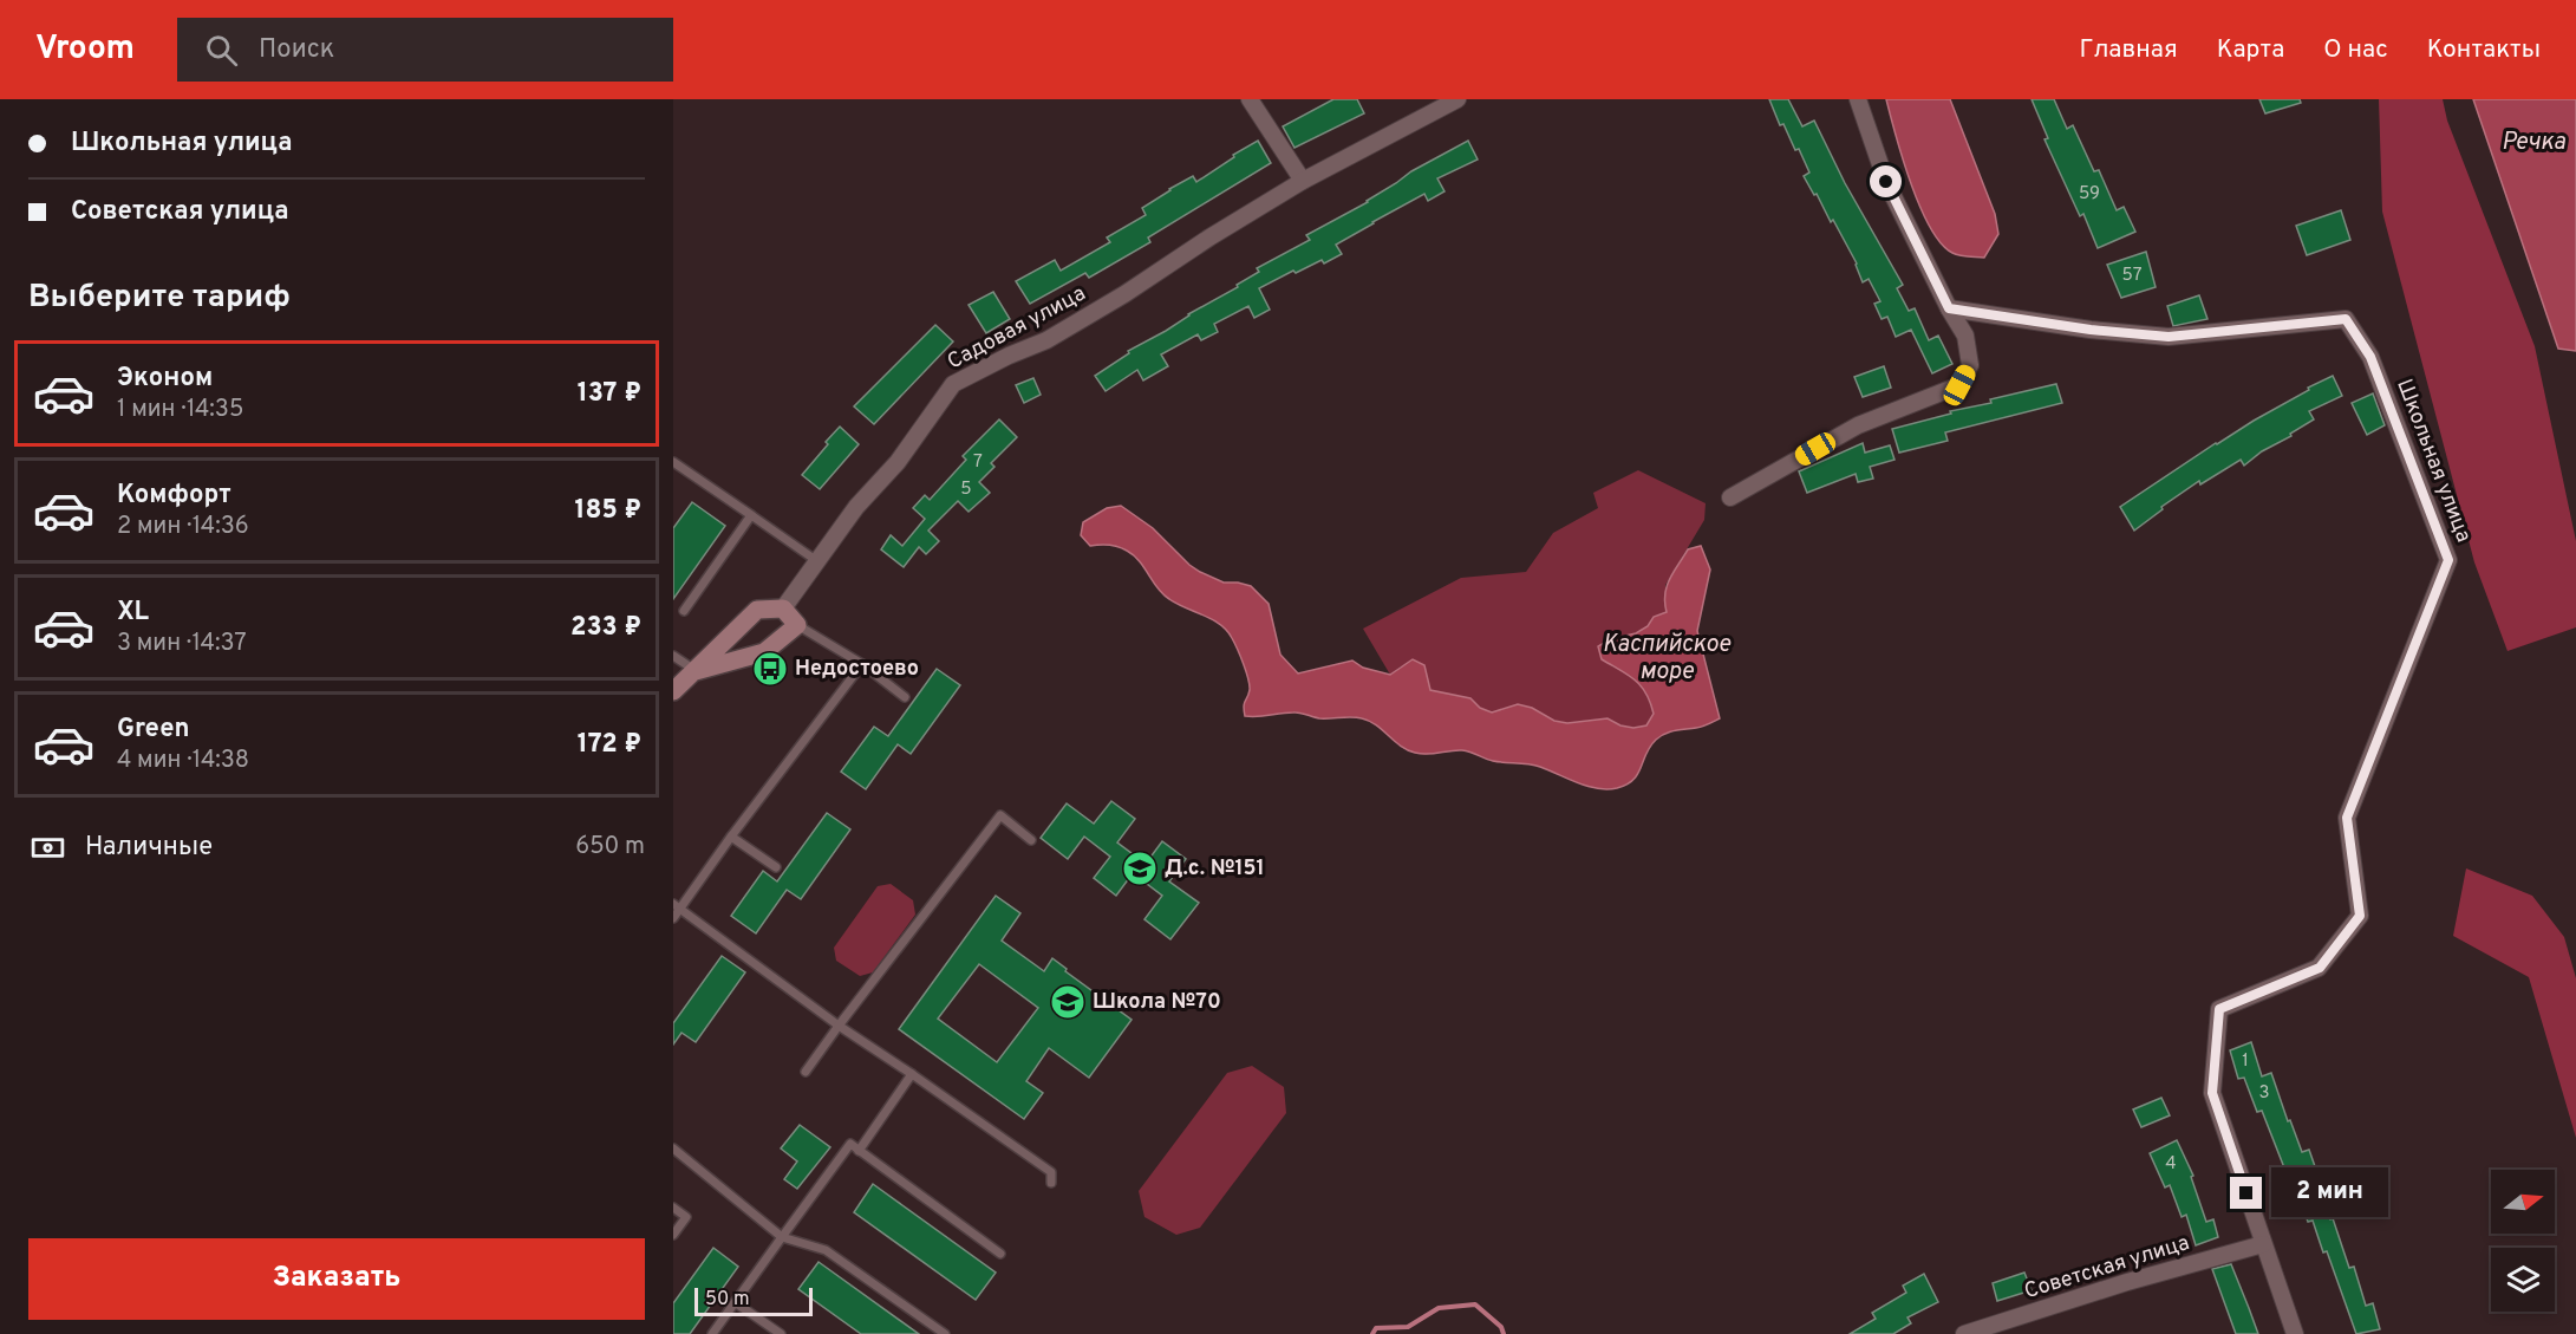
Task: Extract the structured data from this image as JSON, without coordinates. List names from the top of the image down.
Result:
{
  "streets": {
    "street": ["Садовая улица", "Школьная улица", "Советская улица"]
  },
  "crossings": [
    ["Школьная улица", "Советская улица"]
  ],
  "water": ["Речка", "Каспийское море"],
  "places": {
    "bus stop": ["Недостоево"],
    "school or university": ["Д.с. №151", "Школа №70"]
  },
  "house_numbers": [
    "59",
    "57",
    "7",
    "5",
    "1",
    "3",
    "4"
  ],
  "scale_bar": "50 m",
  "north": "right",
  "page": {
    "header": "Vroom",
    "search": "Поиск",
    "nav": [
      "Главная",
      "Карта",
      "О нас",
      "Контакты"
    ],
    "banner": ["Школьная улица", "Советская улица"],
    "heading": "Выберите тариф",
    "list": [
      {
        "name": "Эконом",
        "note": "1 мин · 14:35",
        "value": "137 ₽"
      },
      {
        "name": "Комфорт",
        "note": "2 мин · 14:36",
        "value": "185 ₽"
      },
      {
        "name": "XL",
        "note": "3 мин · 14:37",
        "value": "233 ₽"
      },
      {
        "name": "Green",
        "note": "4 мин · 14:38",
        "value": "172 ₽"
      }
    ],
    "pay": ["Наличные", "650 m"],
    "bubble": "2 мин",
    "buttons": "Заказать",
    "scale": "50 m"
  }
}
